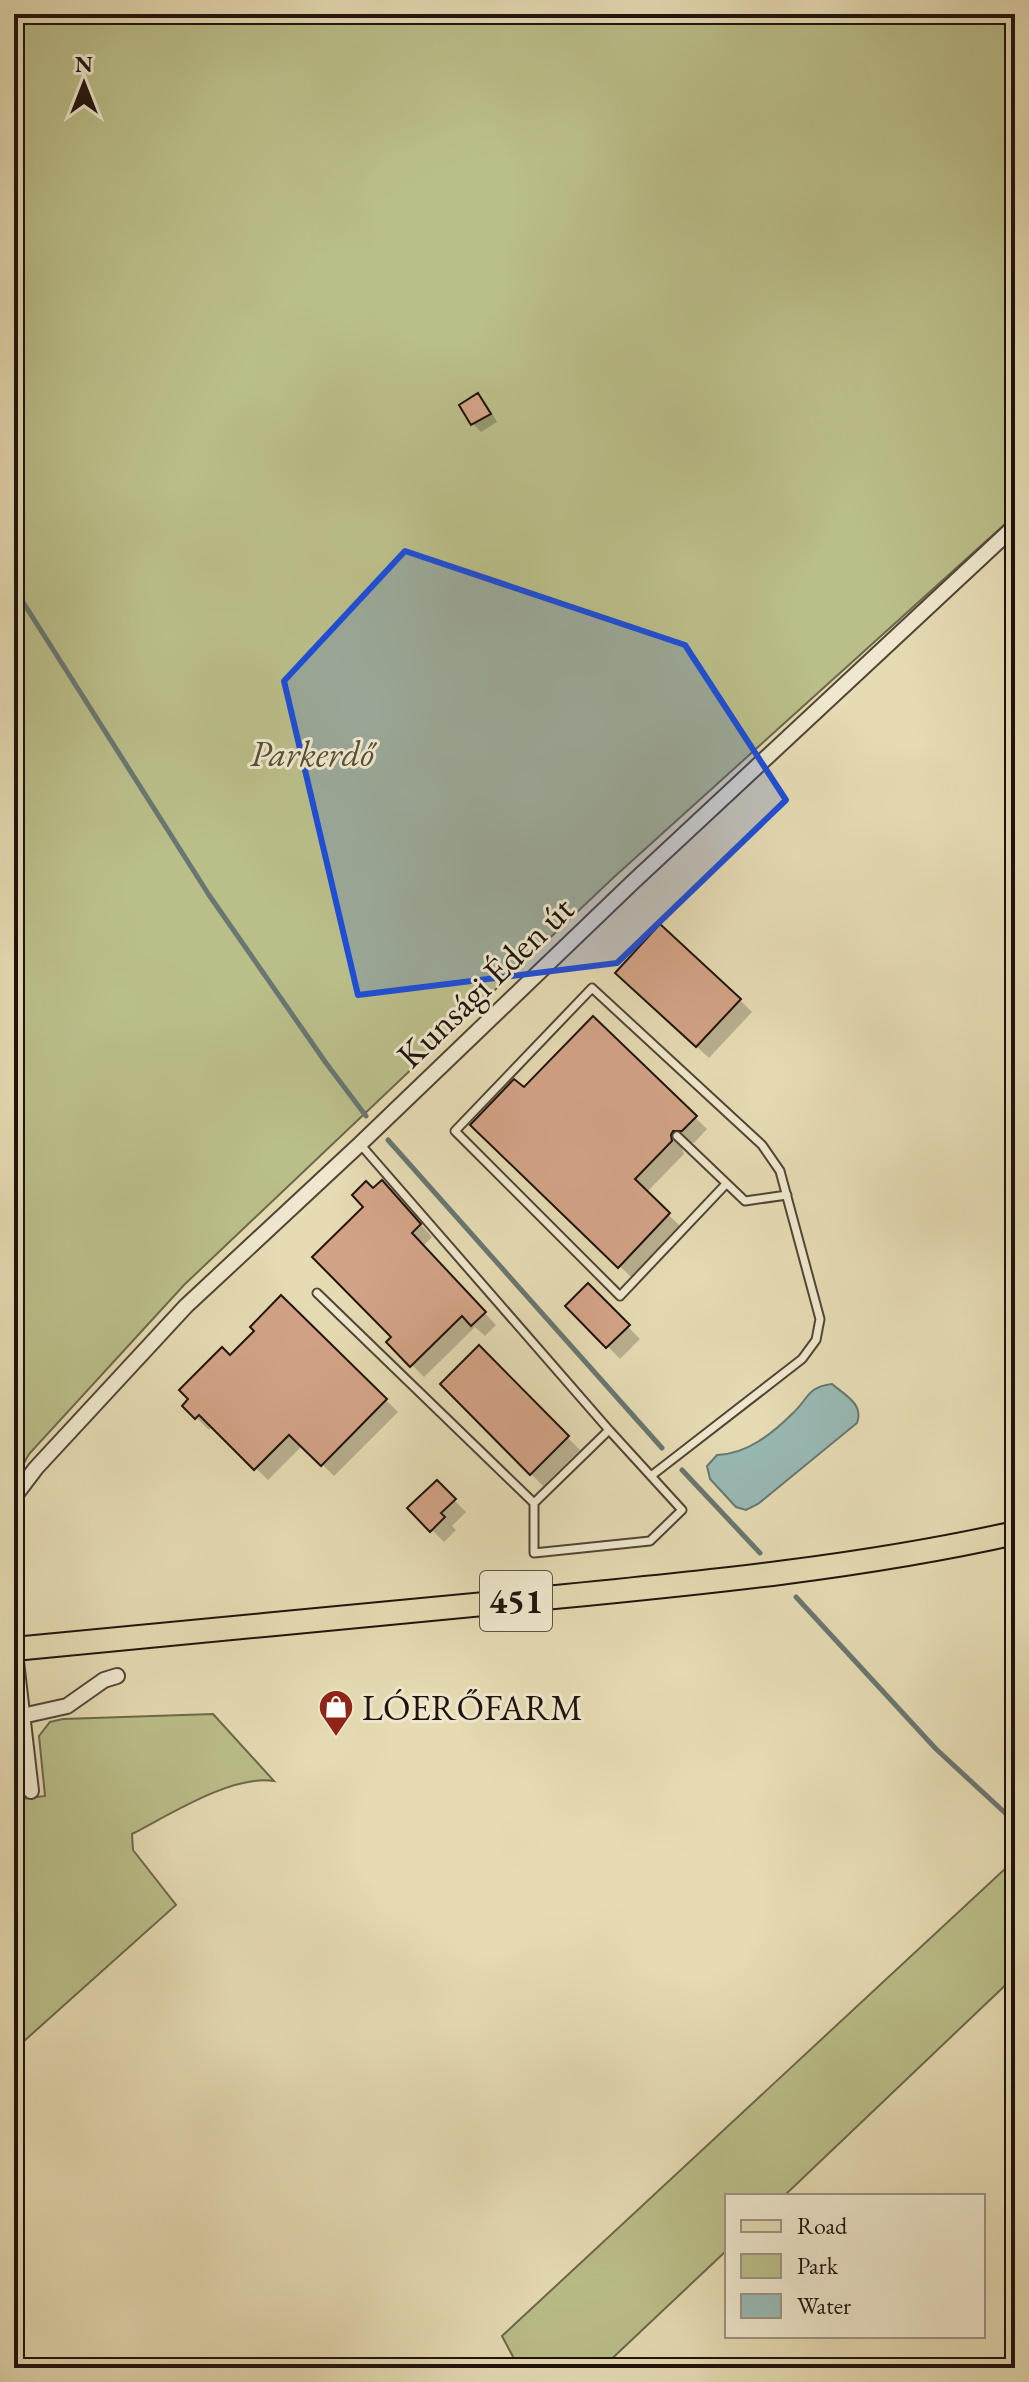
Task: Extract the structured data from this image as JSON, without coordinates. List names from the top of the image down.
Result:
{
  "streets": {
    "main road": ["451"],
    "street": ["Kunsági Éden út"]
  },
  "parks": ["Parkerdő"],
  "places": {
    "shop": ["LÓERŐFARM"]
  },
  "legend": ["Road", "Park", "Water"],
  "north": "top"
}
